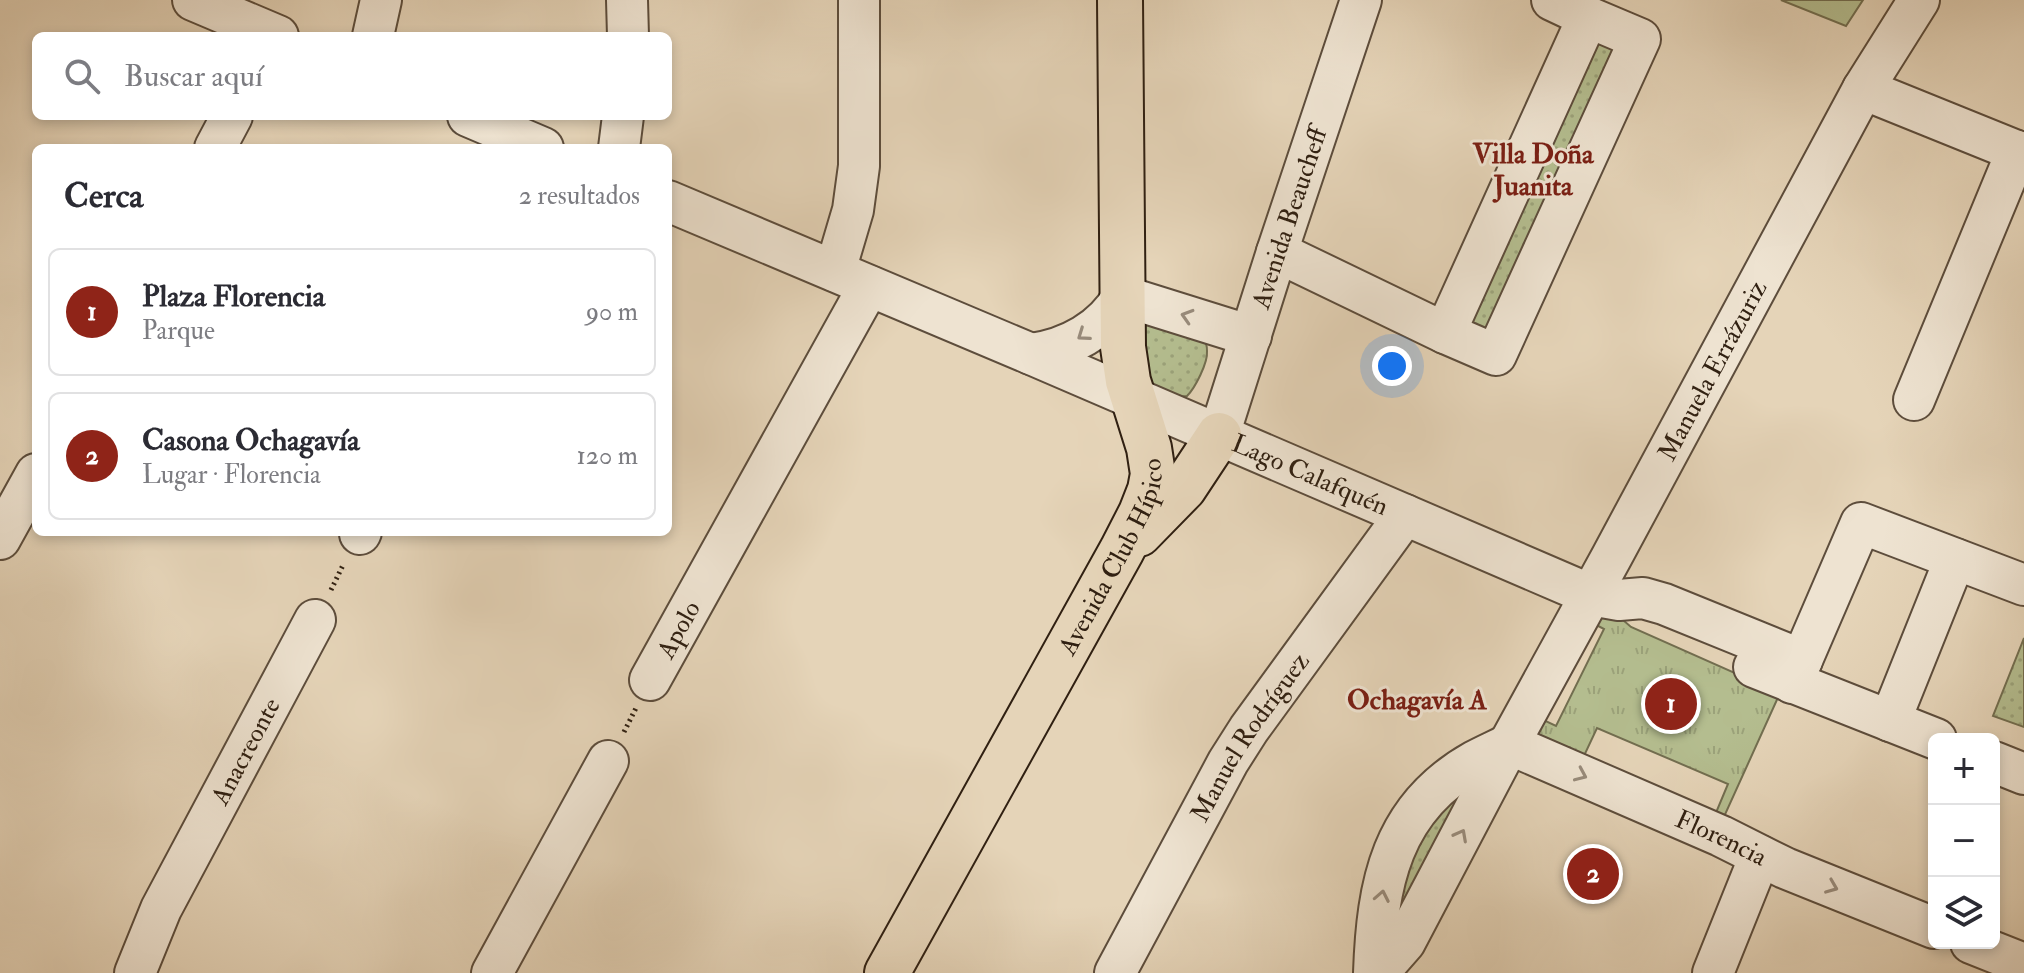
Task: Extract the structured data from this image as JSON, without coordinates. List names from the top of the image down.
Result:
{
  "streets": {
    "main road": ["Avenida Club Hípico"],
    "street": [
      "Avenida Beaucheff",
      "Manuela Errázuriz",
      "Lago Calafquén",
      "Apolo",
      "Manuel Rodríguez",
      "Anacreonte",
      "Florencia"
    ]
  },
  "crossings": [
    ["Avenida Beaucheff", "Lago Calafquén"],
    ["Manuela Errázuriz", "Lago Calafquén"],
    ["Manuela Errázuriz", "Florencia"],
    ["Lago Calafquén", "Avenida Club Hípico"],
    ["Lago Calafquén", "Apolo"],
    ["Lago Calafquén", "Manuel Rodríguez"]
  ],
  "one_way": ["Manuela Errázuriz", "Florencia"],
  "districts": ["Villa Doña Juanita", "Ochagavía A"],
  "page": {
    "search": "Buscar aquí",
    "heading": ["Cerca", "2 resultados"],
    "list": [
      {
        "mark": "1",
        "name": "Plaza Florencia",
        "note": "Parque",
        "value": "90 m"
      },
      {
        "mark": "2",
        "name": "Casona Ochagavía",
        "note": "Lugar · Florencia",
        "value": "120 m"
      }
    ],
    "pins": ["1", "2"],
    "map_buttons": ["+", "−"]
  }
}
